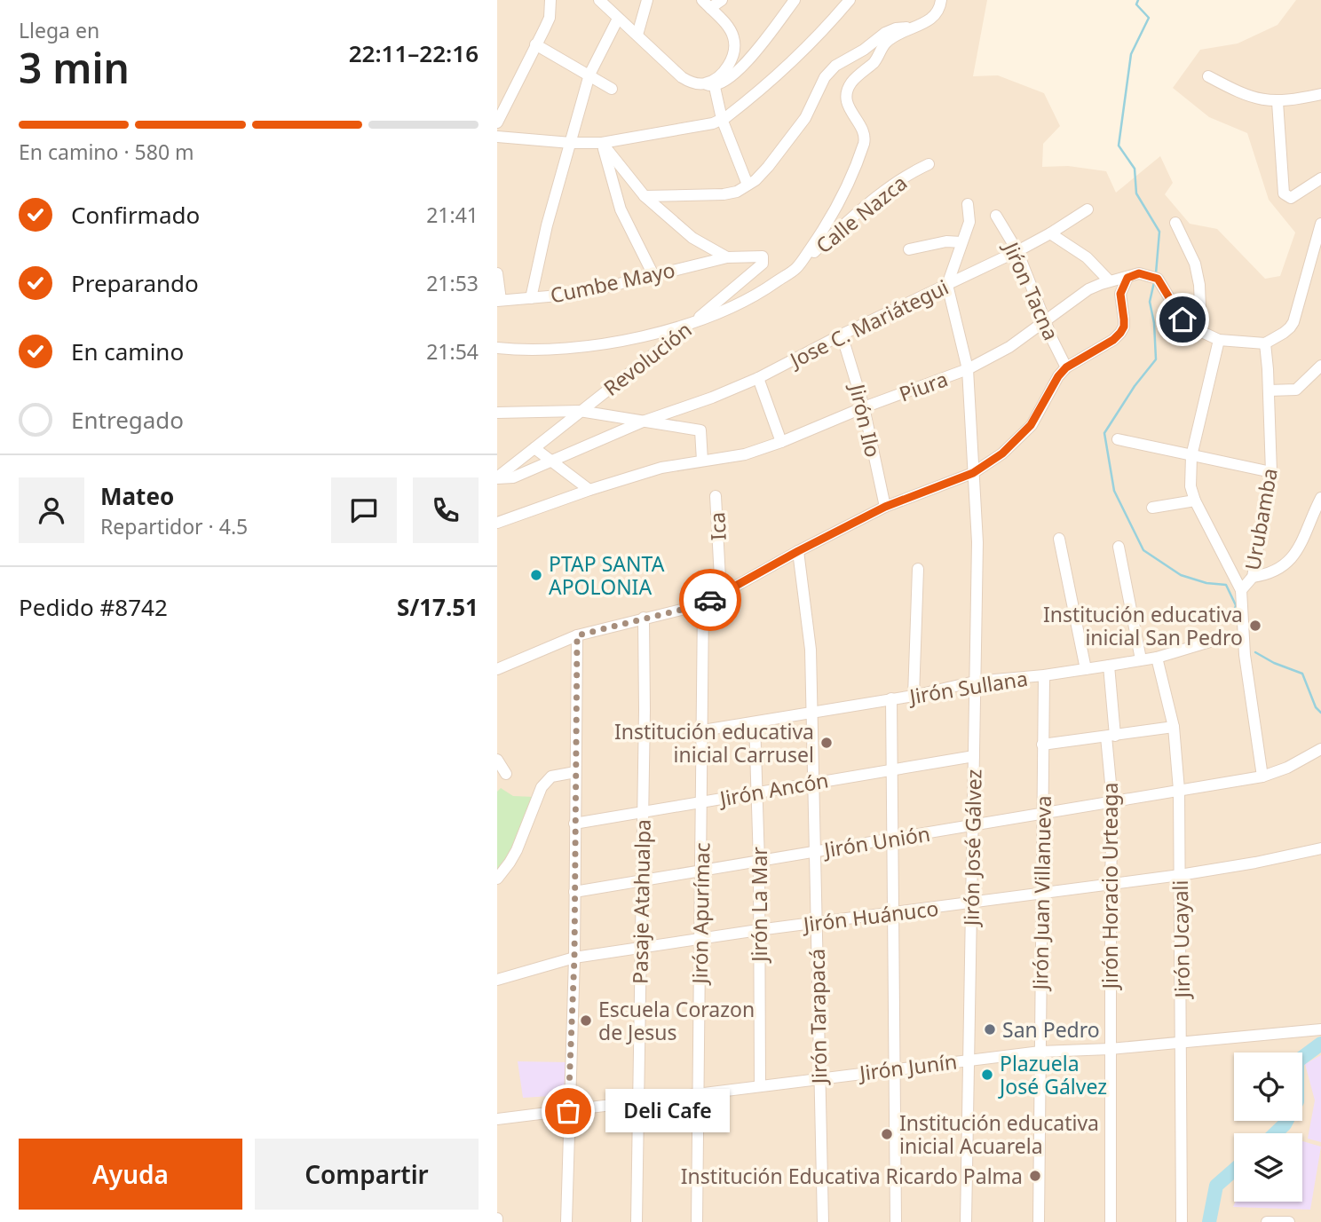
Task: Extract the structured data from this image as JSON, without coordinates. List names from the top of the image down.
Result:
{
  "streets": {
    "street": [
      "Calle Nazca",
      "Cumbe Mayo",
      "Jiŕon Tacna",
      "Jose C. Mariátegui",
      "Revolución",
      "Piura",
      "Jirón Ilo",
      "Urubamba",
      "Ica",
      "Jirón Sullana",
      "Jirón Ancón",
      "Jirón Unión",
      "Jirón José Gálvez",
      "Jirón Horacio Urteaga",
      "Jirón Juan Villanueva",
      "Pasaje Atahualpa",
      "Jirón La Mar",
      "Jirón Apurímac",
      "Jirón Huánuco",
      "Jirón Ucayali",
      "Jirón Tarapacá",
      "Jirón Junín"
    ]
  },
  "crossings": [
    ["Cumbe Mayo", "Revolución"],
    ["Jiŕon Tacna", "Jose C. Mariátegui"],
    ["Jiŕon Tacna", "Piura"],
    ["Jose C. Mariátegui", "Revolución"],
    ["Jose C. Mariátegui", "Jirón Ilo"],
    ["Jose C. Mariátegui", "Jirón José Gálvez"],
    ["Piura", "Jirón Ilo"],
    ["Piura", "Jirón José Gálvez"],
    ["Urubamba", "Jirón Unión"],
    ["Jirón Sullana", "Jirón José Gálvez"],
    ["Jirón Sullana", "Jirón Horacio Urteaga"],
    ["Jirón Sullana", "Jirón Juan Villanueva"],
    ["Jirón Sullana", "Jirón La Mar"],
    ["Jirón Sullana", "Jirón Apurímac"],
    ["Jirón Sullana", "Jirón Ucayali"],
    ["Jirón Sullana", "Jirón Tarapacá"],
    ["Jirón Ancón", "Jirón José Gálvez"],
    ["Jirón Ancón", "Pasaje Atahualpa"],
    ["Jirón Ancón", "Jirón La Mar"],
    ["Jirón Ancón", "Jirón Apurímac"],
    ["Jirón Ancón", "Jirón Tarapacá"],
    ["Jirón Unión", "Jirón José Gálvez"],
    ["Jirón Unión", "Jirón Horacio Urteaga"],
    ["Jirón Unión", "Jirón Juan Villanueva"],
    ["Jirón Unión", "Pasaje Atahualpa"],
    ["Jirón Unión", "Jirón La Mar"],
    ["Jirón Unión", "Jirón Apurímac"],
    ["Jirón Unión", "Jirón Ucayali"],
    ["Jirón Unión", "Jirón Tarapacá"],
    ["Jirón José Gálvez", "Jirón Huánuco"],
    ["Jirón José Gálvez", "Jirón Junín"],
    ["Jirón Horacio Urteaga", "Jirón Huánuco"],
    ["Jirón Horacio Urteaga", "Jirón Junín"],
    ["Jirón Juan Villanueva", "Jirón Huánuco"],
    ["Jirón Juan Villanueva", "Jirón Junín"],
    ["Pasaje Atahualpa", "Jirón Huánuco"],
    ["Pasaje Atahualpa", "Jirón Junín"],
    ["Jirón La Mar", "Jirón Huánuco"],
    ["Jirón La Mar", "Jirón Junín"],
    ["Jirón Apurímac", "Jirón Huánuco"],
    ["Jirón Apurímac", "Jirón Junín"],
    ["Jirón Huánuco", "Jirón Ucayali"],
    ["Jirón Huánuco", "Jirón Tarapacá"],
    ["Jirón Ucayali", "Jirón Junín"],
    ["Jirón Tarapacá", "Jirón Junín"]
  ],
  "places": [
    "PTAP SANTA APOLONIA",
    "Institución educativa inicial San Pedro",
    "Institución educativa inicial Carrusel",
    "Escuela Corazon de Jesus",
    "San Pedro",
    "Plazuela José Gálvez",
    "Deli Cafe",
    "Institución educativa inicial Acuarela",
    "Institución Educativa Ricardo Palma"
  ],
  "page": {
    "heading": ["3 min", "Llega en", "22:11–22:16"],
    "panel": [
      "Mateo",
      "Repartidor · 4.5",
      "Pedido #8742",
      "S/17.51"
    ],
    "bar": "En camino · 580 m",
    "list": [
      ["Confirmado", "21:41"],
      ["Preparando", "21:53"],
      ["En camino", "21:54"],
      "Entregado"
    ],
    "bubble": "Deli Cafe",
    "buttons": ["Ayuda", "Compartir"]
  }
}
